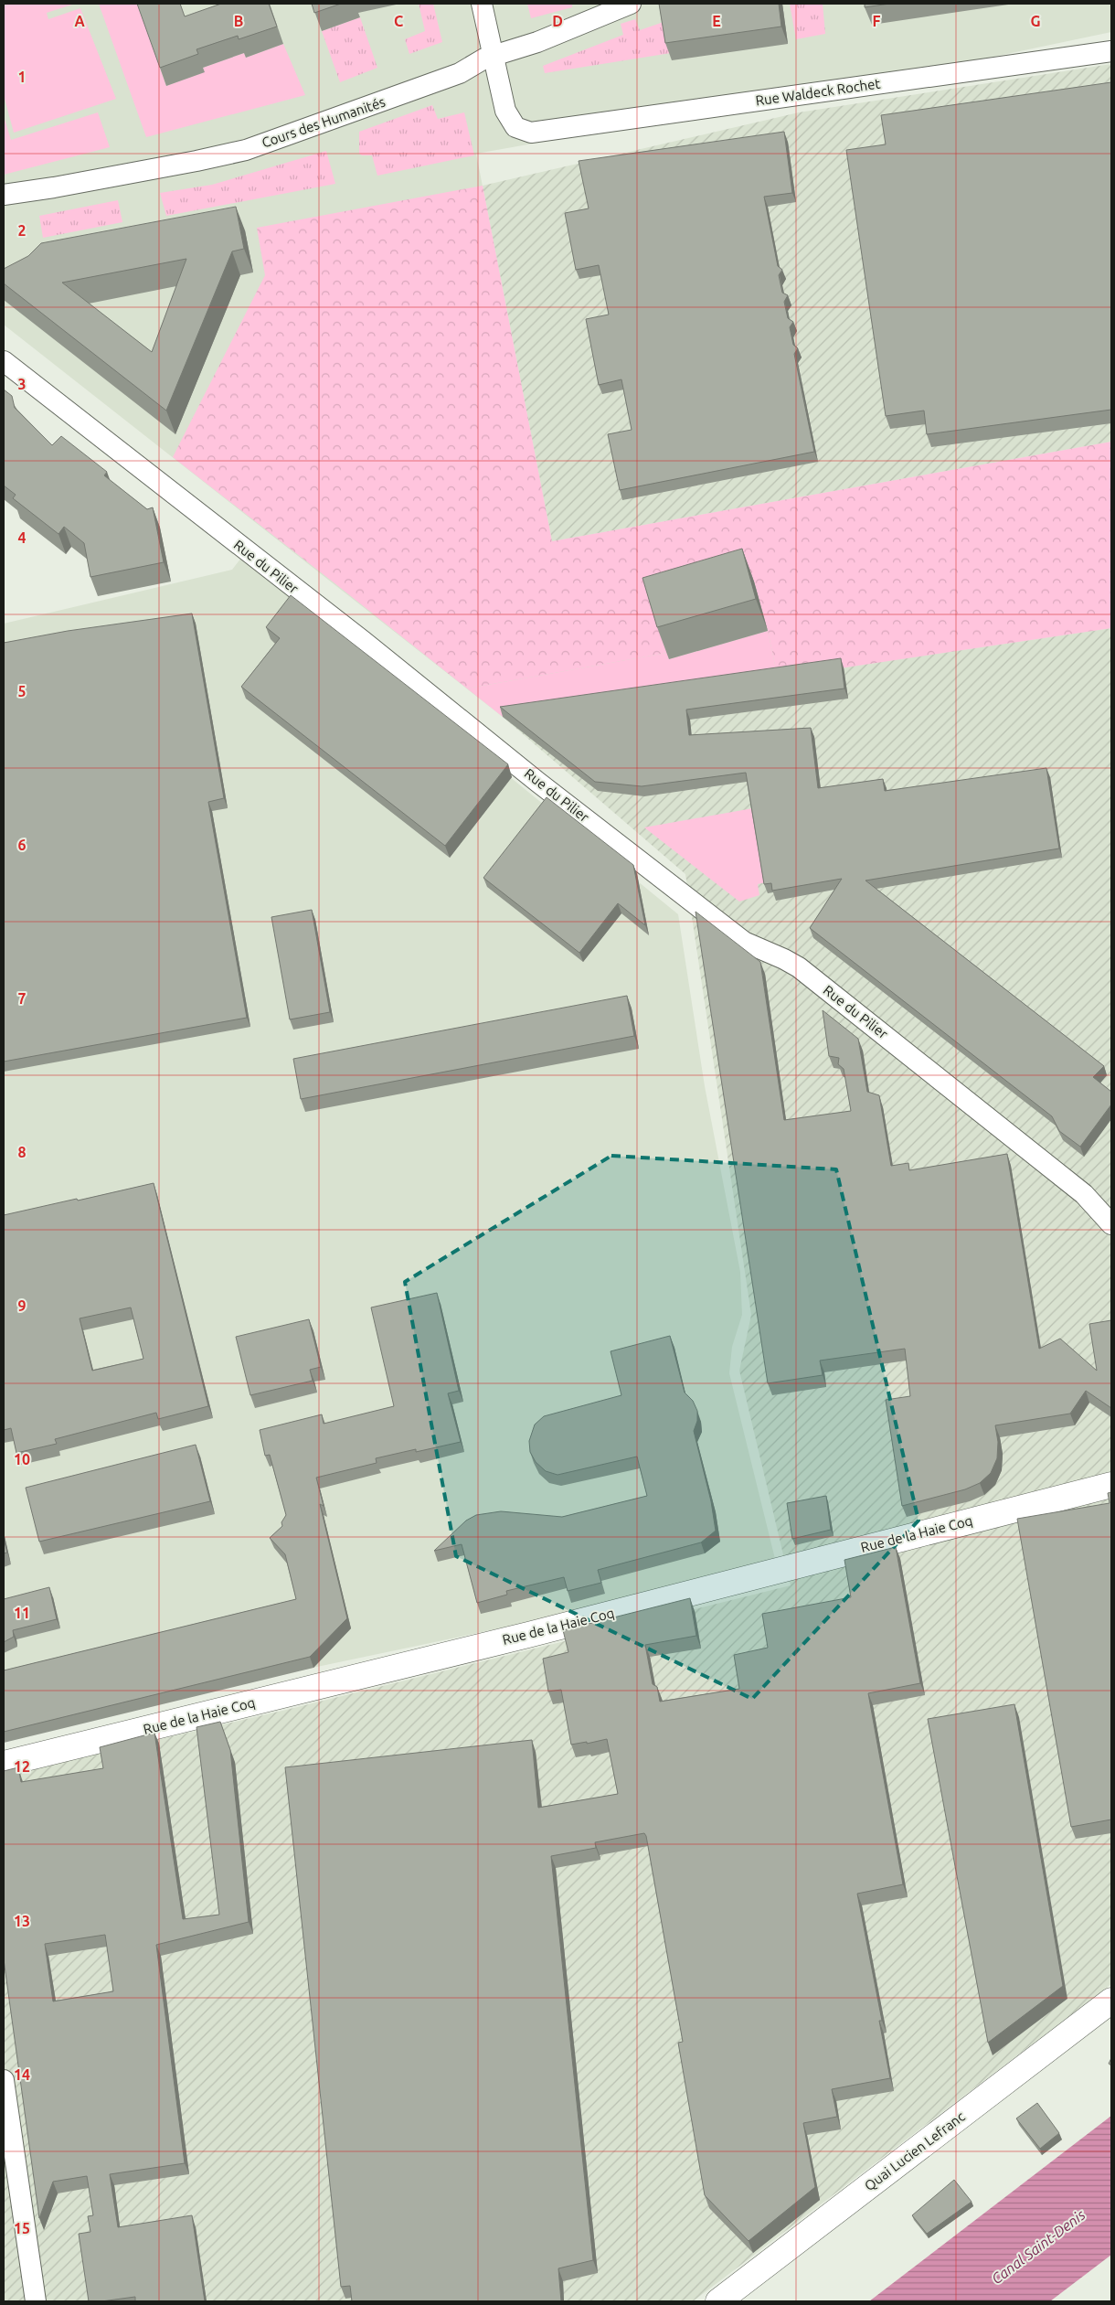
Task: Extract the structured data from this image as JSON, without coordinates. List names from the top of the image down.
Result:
{
  "streets": {
    "main road": ["Rue de la Haie Coq", "Quai Lucien Lefranc"],
    "street": ["Rue Waldeck Rochet", "Cours des Humanités", "Rue du Pilier"]
  },
  "crossings": [
    ["Rue Waldeck Rochet", "Cours des Humanités"]
  ],
  "water": ["Canal Saint-Denis"],
  "grid": {
    "columns": [
      "A",
      "B",
      "C",
      "D",
      "E",
      "F",
      "G"
    ],
    "rows": [
      "1",
      "2",
      "3",
      "4",
      "5",
      "6",
      "7",
      "8",
      "9",
      "10",
      "11",
      "12",
      "13",
      "14",
      "15"
    ]
  }
}
